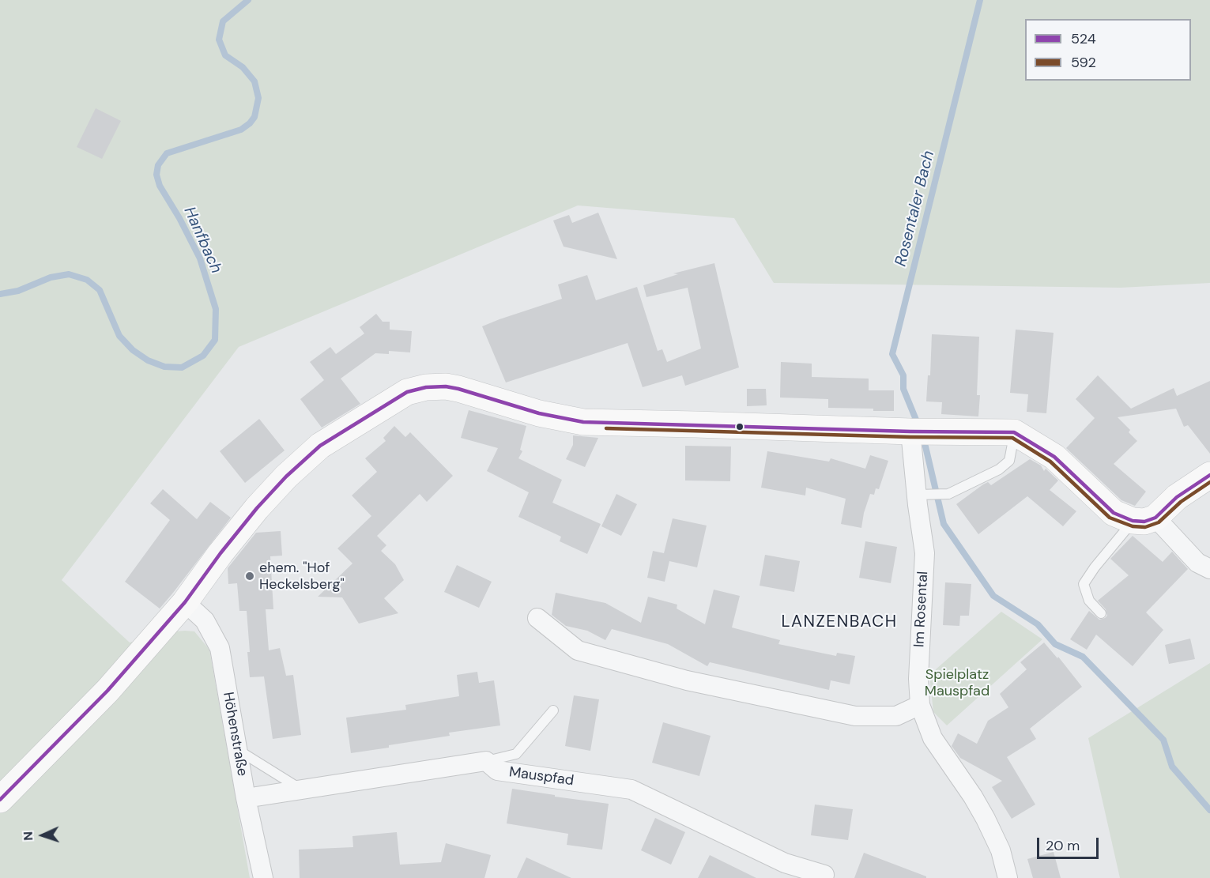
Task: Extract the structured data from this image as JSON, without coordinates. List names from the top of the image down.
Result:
{
  "streets": {
    "street": ["Im Rosental", "Höhenstraße", "Mauspfad"]
  },
  "districts": ["LANZENBACH"],
  "water": ["Rosentaler Bach", "Hanfbach"],
  "parks": ["Spielplatz Mauspfad"],
  "places": ["ehem. \"Hof Heckelsberg\""],
  "lines": ["transit line 524", "transit line 592"],
  "legend": ["524", "592"],
  "scale_bar": "20 m",
  "north": "left"
}
